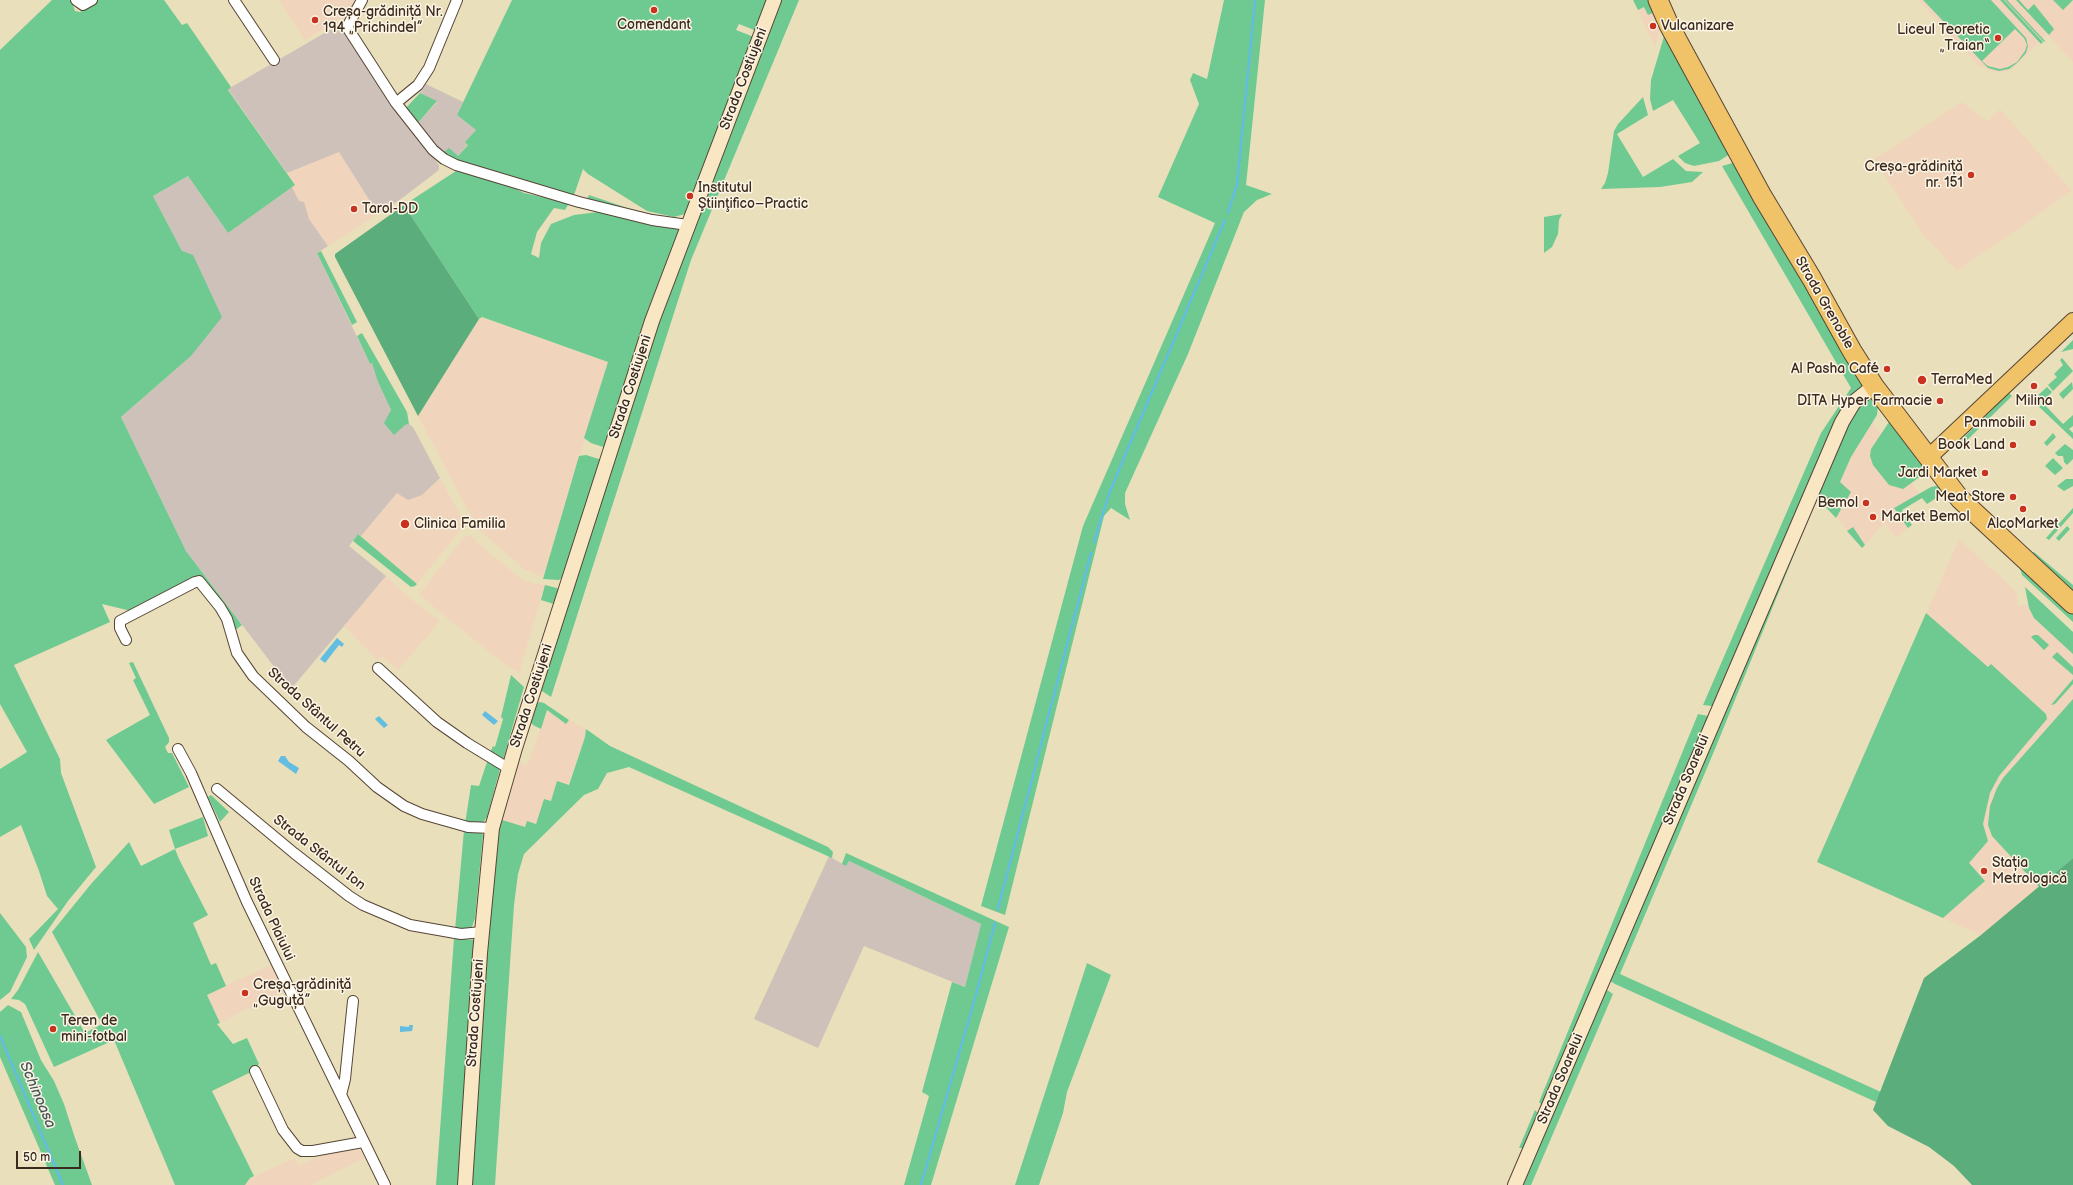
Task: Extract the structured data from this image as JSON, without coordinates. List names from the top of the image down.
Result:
{
  "streets": {
    "highway": ["Strada Grenoble"],
    "street": [
      "Strada Costiujeni",
      "Strada Sfântul Petru",
      "Strada Soarelui",
      "Strada Sfântul Ion",
      "Strada Plaiului"
    ]
  },
  "crossings": [
    ["Strada Costiujeni", "Strada Sfântul Petru"],
    ["Strada Costiujeni", "Strada Sfântul Ion"],
    ["Strada Grenoble", "Strada Soarelui"]
  ],
  "water": ["Schinoasa"],
  "places": [
    "Comendant",
    "Creșa-grădiniță Nr. 194 „Prichindel”",
    "Vulcanizare",
    "Liceul Teoretic „Traian“",
    "Creșa-grădiniță nr. 151",
    "Institutul Ştiinţifico–Practic",
    "Tarol-DD",
    "Al Pasha Café",
    "TerraMed",
    "Milina",
    "DITA Hyper Farmacie",
    "Panmobili",
    "Book Land",
    "Jardi Market",
    "Meat Store",
    "Bemol",
    "AlcoMarket",
    "Market Bemol",
    "Clinica Familia",
    "Stația Metrologică",
    "Creșa-grădiniță „Guguță”",
    "Teren de mini-fotbal"
  ],
  "scale_bar": "50 m"
}
